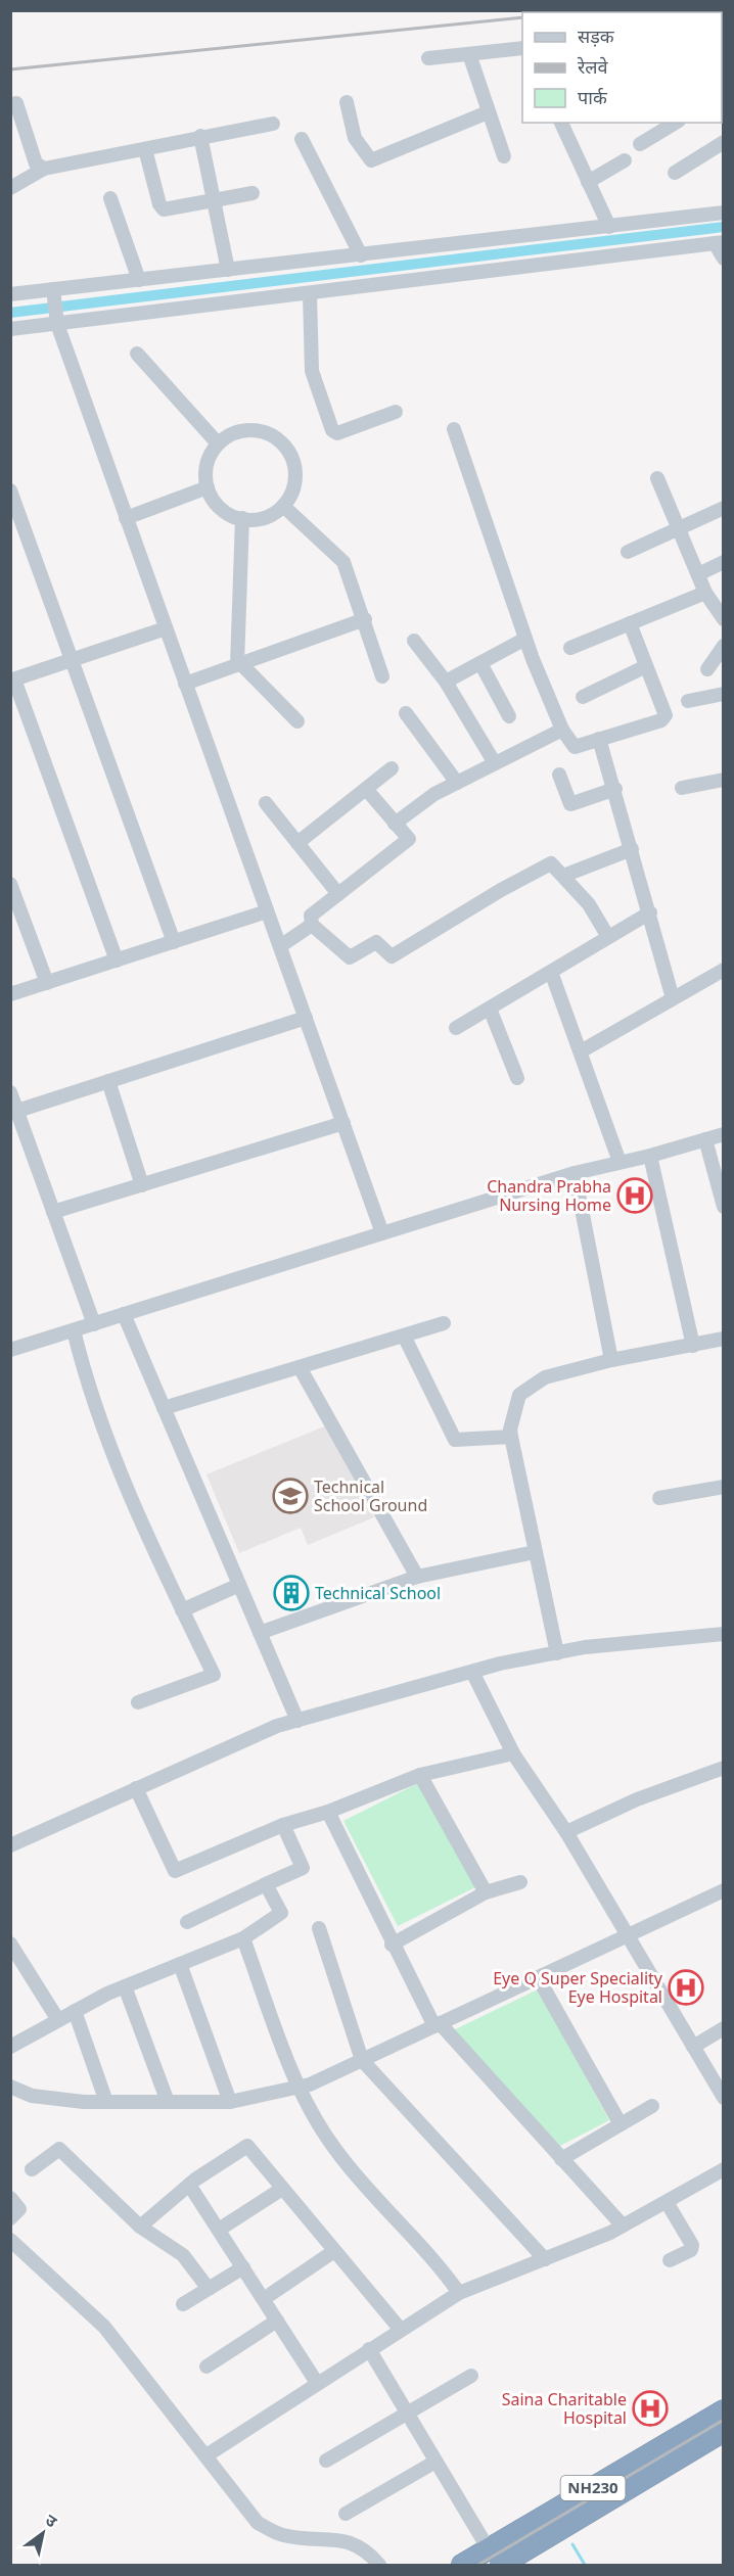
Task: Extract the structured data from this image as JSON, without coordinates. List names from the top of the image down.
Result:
{
  "streets": {
    "highway": ["NH230"]
  },
  "places": {
    "hospital": ["Chandra Prabha Nursing Home", "Eye Q Super Speciality Eye Hospital", "Saina Charitable Hospital"],
    "school or university": ["Technical School Ground"],
    "building": ["Technical School"]
  },
  "legend": ["सड़क", "रेलवे", "पार्क"],
  "north": "top right"
}
